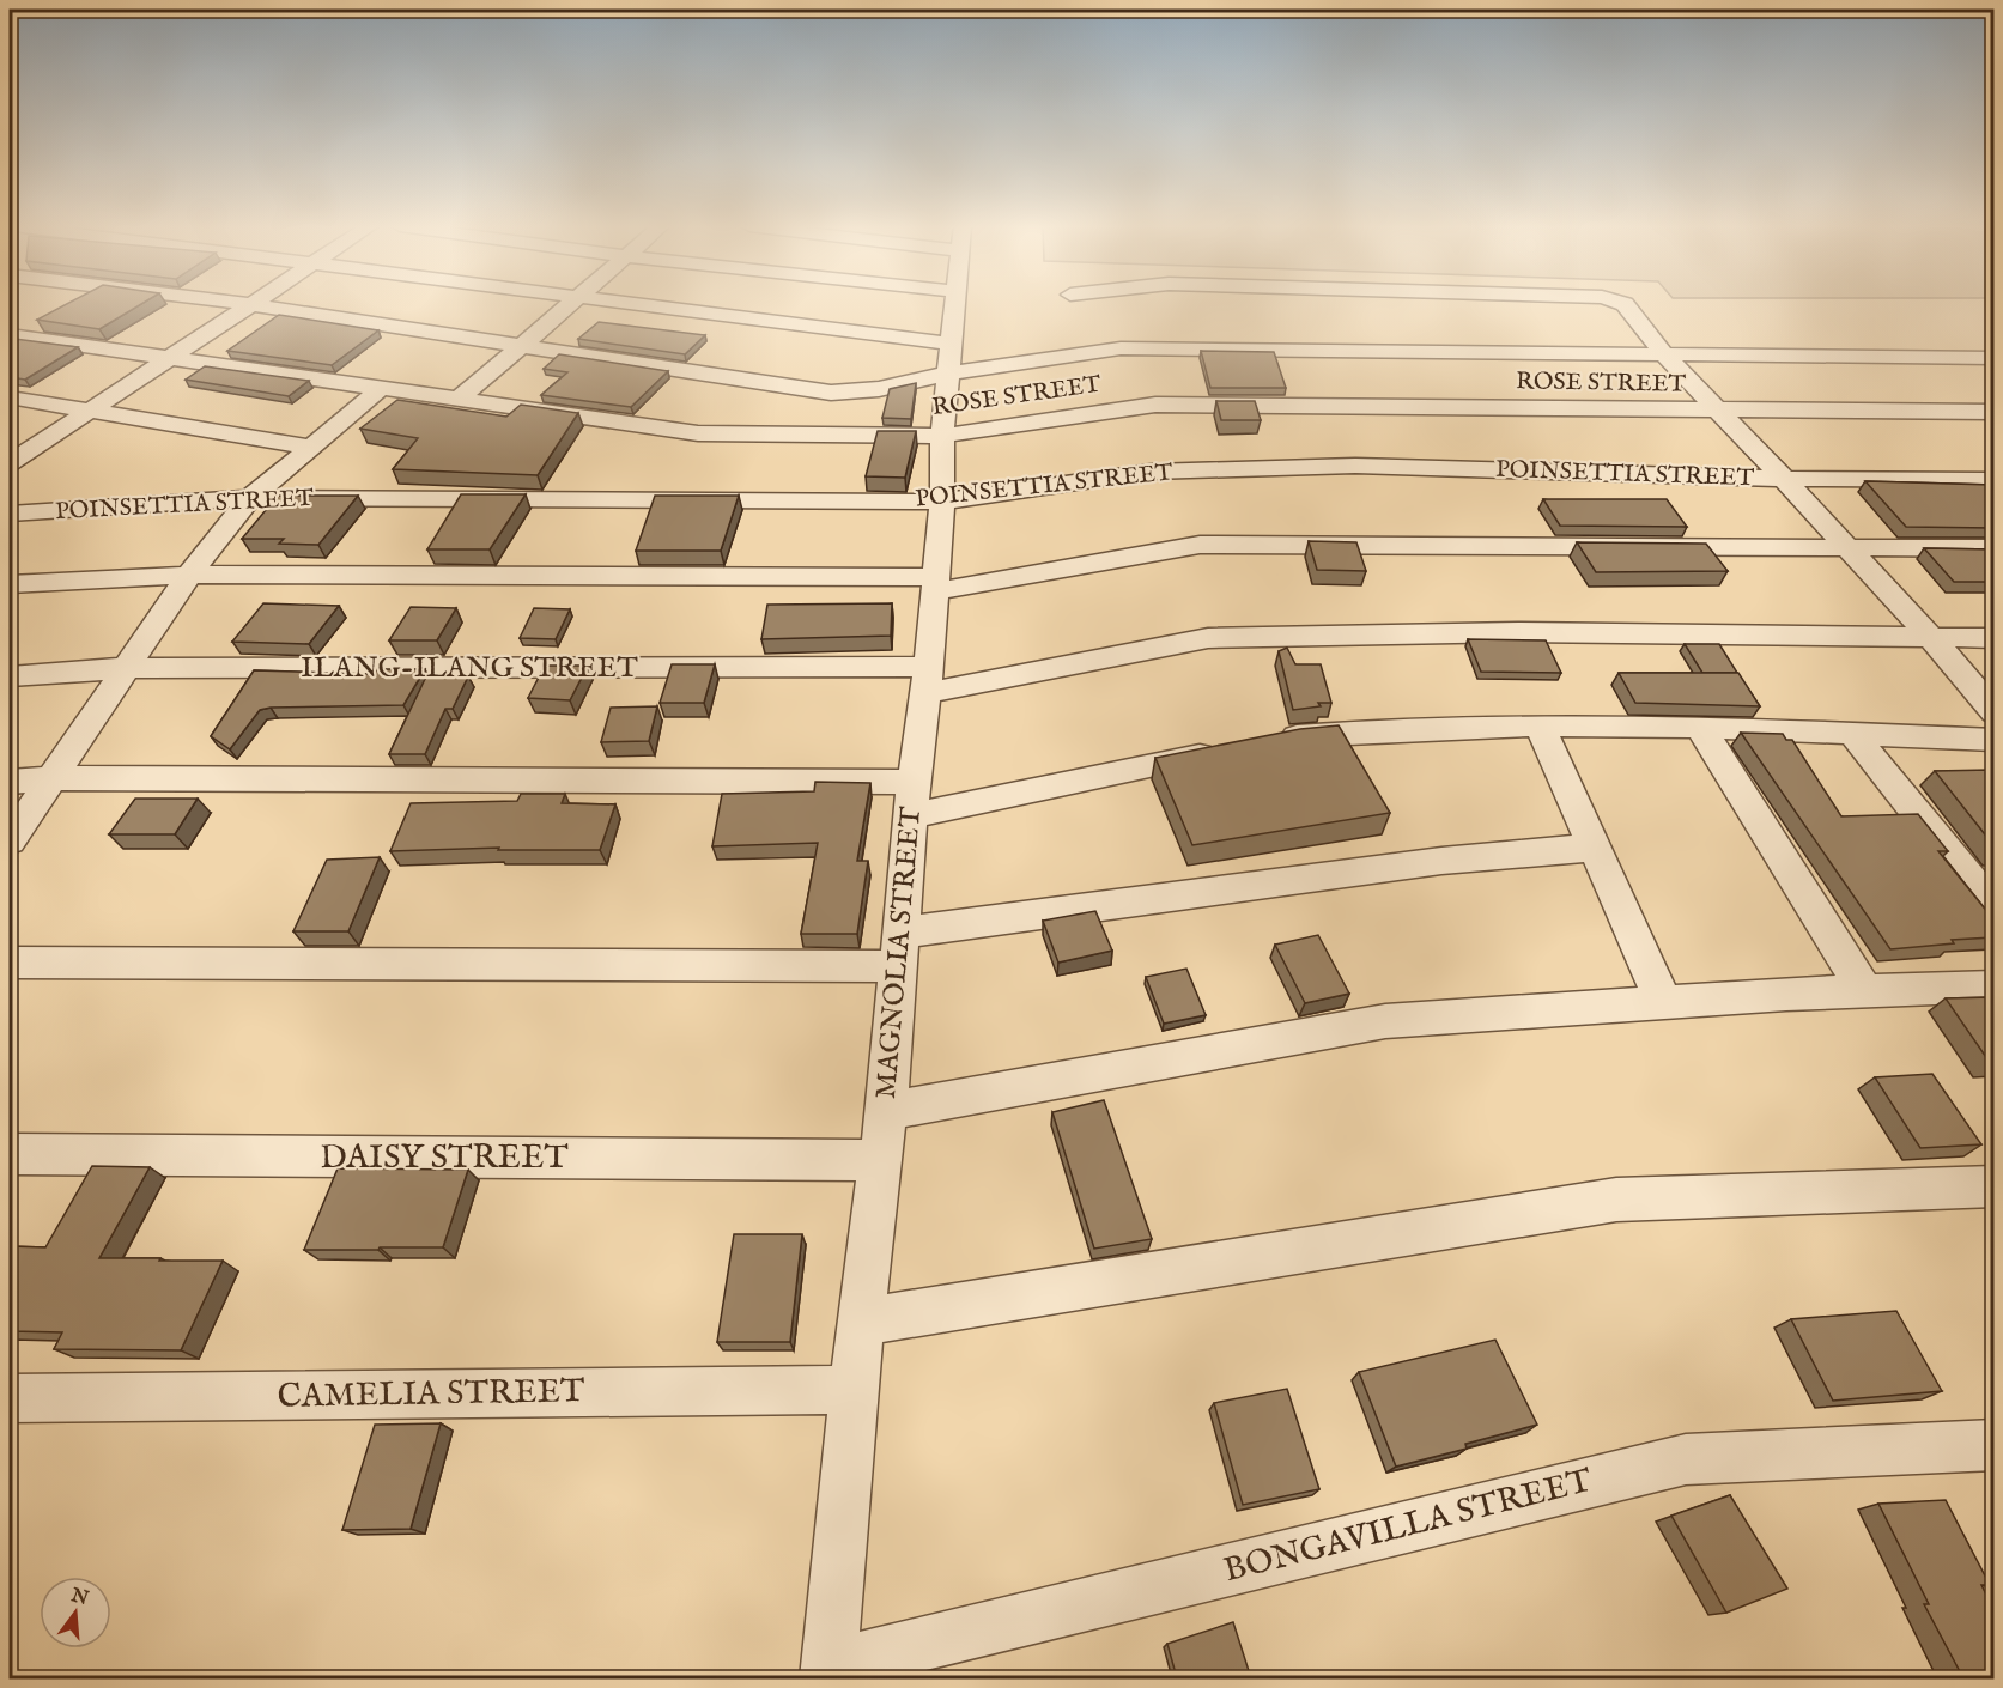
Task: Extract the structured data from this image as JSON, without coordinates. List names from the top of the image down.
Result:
{
  "streets": {
    "street": [
      "ROSE STREET",
      "POINSETTIA STREET",
      "ILANG-ILANG STREET",
      "MAGNOLIA STREET",
      "DAISY STREET",
      "CAMELIA STREET",
      "BONGAVILLA STREET"
    ]
  },
  "crossings": [
    ["ROSE STREET", "MAGNOLIA STREET"],
    ["POINSETTIA STREET", "MAGNOLIA STREET"],
    ["ILANG-ILANG STREET", "MAGNOLIA STREET"],
    ["MAGNOLIA STREET", "DAISY STREET"],
    ["MAGNOLIA STREET", "CAMELIA STREET"],
    ["MAGNOLIA STREET", "BONGAVILLA STREET"]
  ],
  "north": "top"
}
